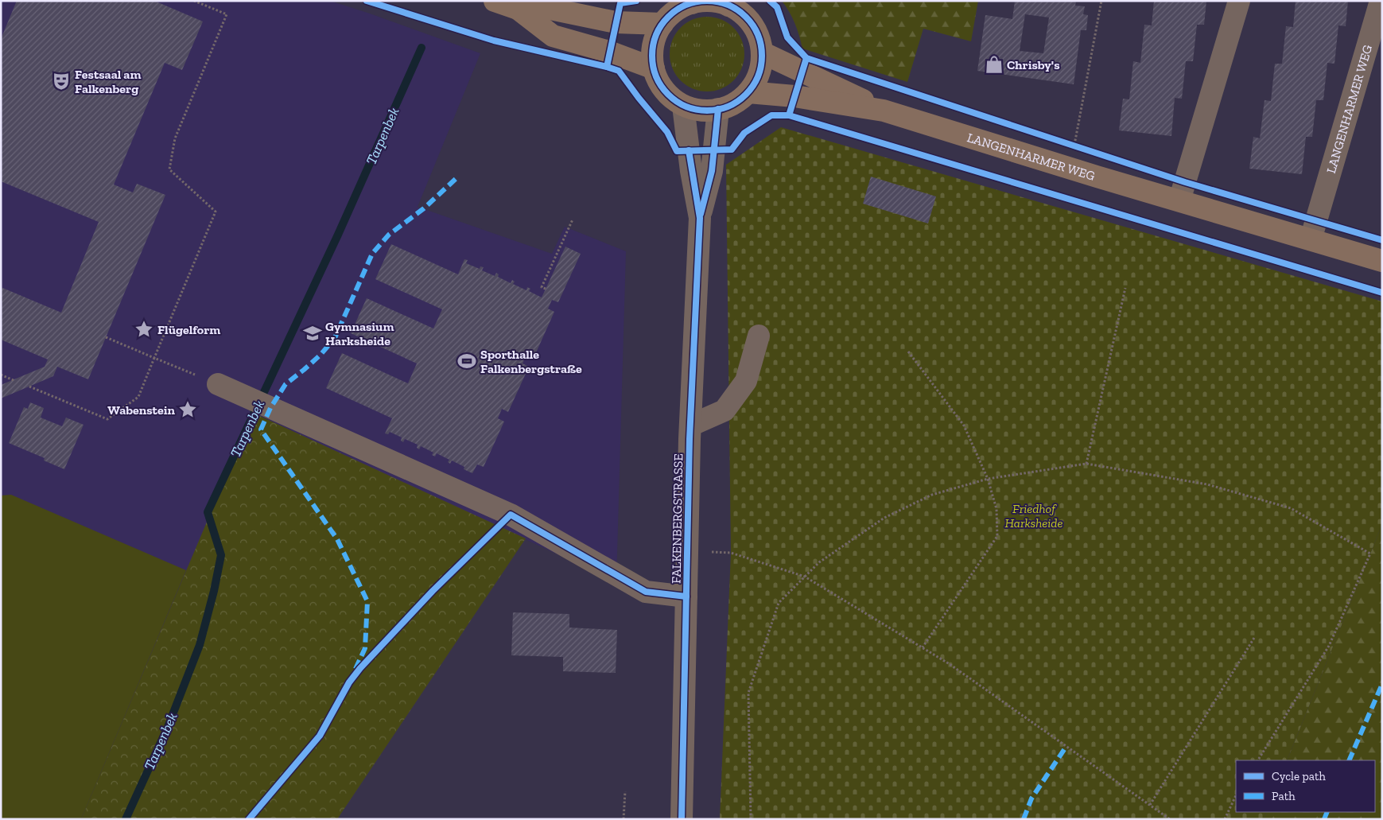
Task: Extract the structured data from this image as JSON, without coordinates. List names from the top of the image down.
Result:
{
  "streets": {
    "main road": ["LANGENHARMER WEG"],
    "street": ["FALKENBERGSTRASSE"]
  },
  "crossings": [
    ["LANGENHARMER WEG", "FALKENBERGSTRASSE"]
  ],
  "water": ["Tarpenbek"],
  "parks": ["Friedhof Harksheide"],
  "places": {
    "shop": ["Chrisby's"],
    "theatre": ["Festsaal am Falkenberg"],
    "place": ["Flügelform", "Wabenstein"],
    "school or university": ["Gymnasium Harksheide"],
    "sports": ["Sporthalle Falkenbergstraße"]
  },
  "legend": ["Cycle path", "Path"]
}
